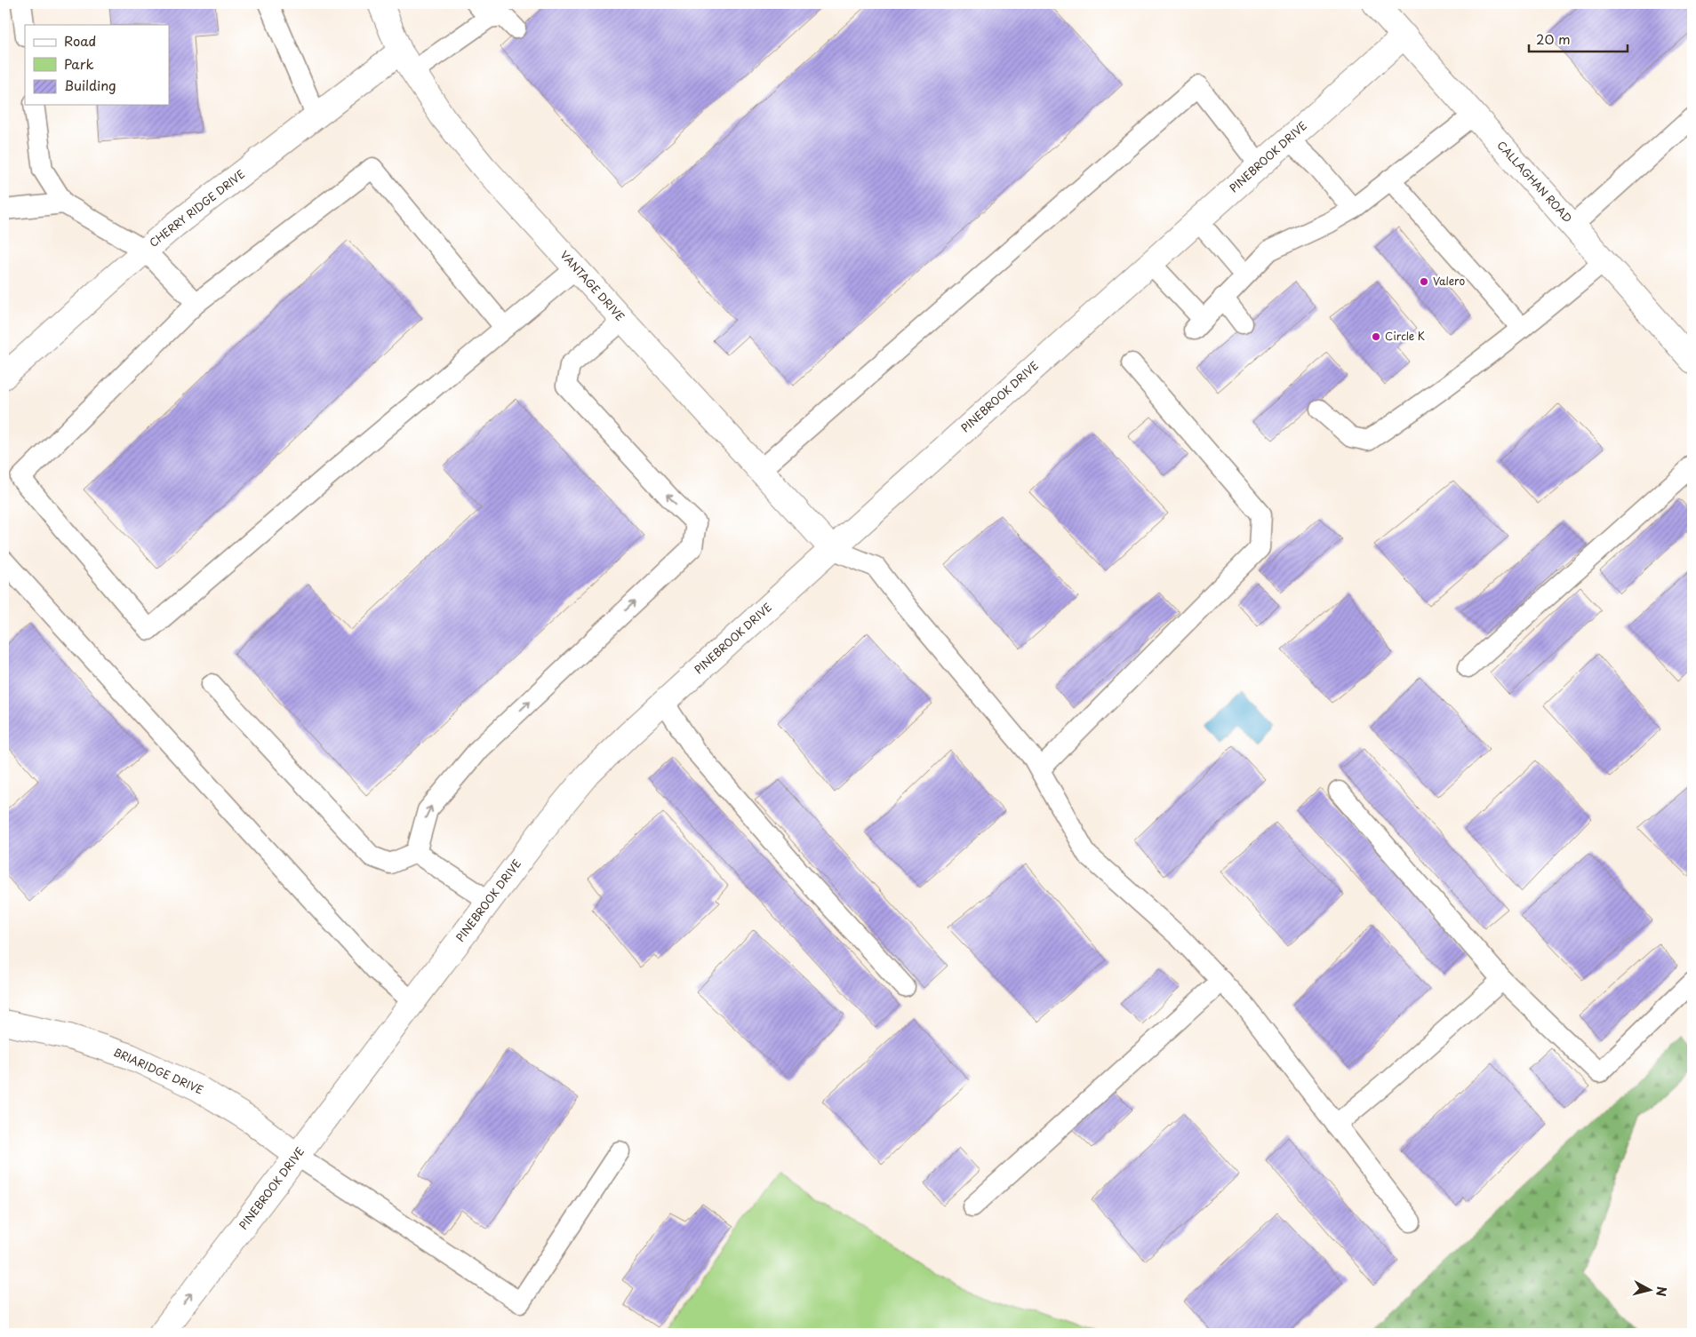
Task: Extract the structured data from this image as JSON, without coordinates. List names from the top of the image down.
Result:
{
  "streets": {
    "street": [
      "PINEBROOK DRIVE",
      "CALLAGHAN ROAD",
      "CHERRY RIDGE DRIVE",
      "VANTAGE DRIVE",
      "BRIARIDGE DRIVE"
    ]
  },
  "crossings": [
    ["PINEBROOK DRIVE", "CALLAGHAN ROAD"],
    ["PINEBROOK DRIVE", "VANTAGE DRIVE"],
    ["PINEBROOK DRIVE", "BRIARIDGE DRIVE"],
    ["CHERRY RIDGE DRIVE", "VANTAGE DRIVE"]
  ],
  "places": ["Valero", "Circle K"],
  "legend": ["Road", "Park", "Building"],
  "scale_bar": "20 m",
  "north": "right"
}
